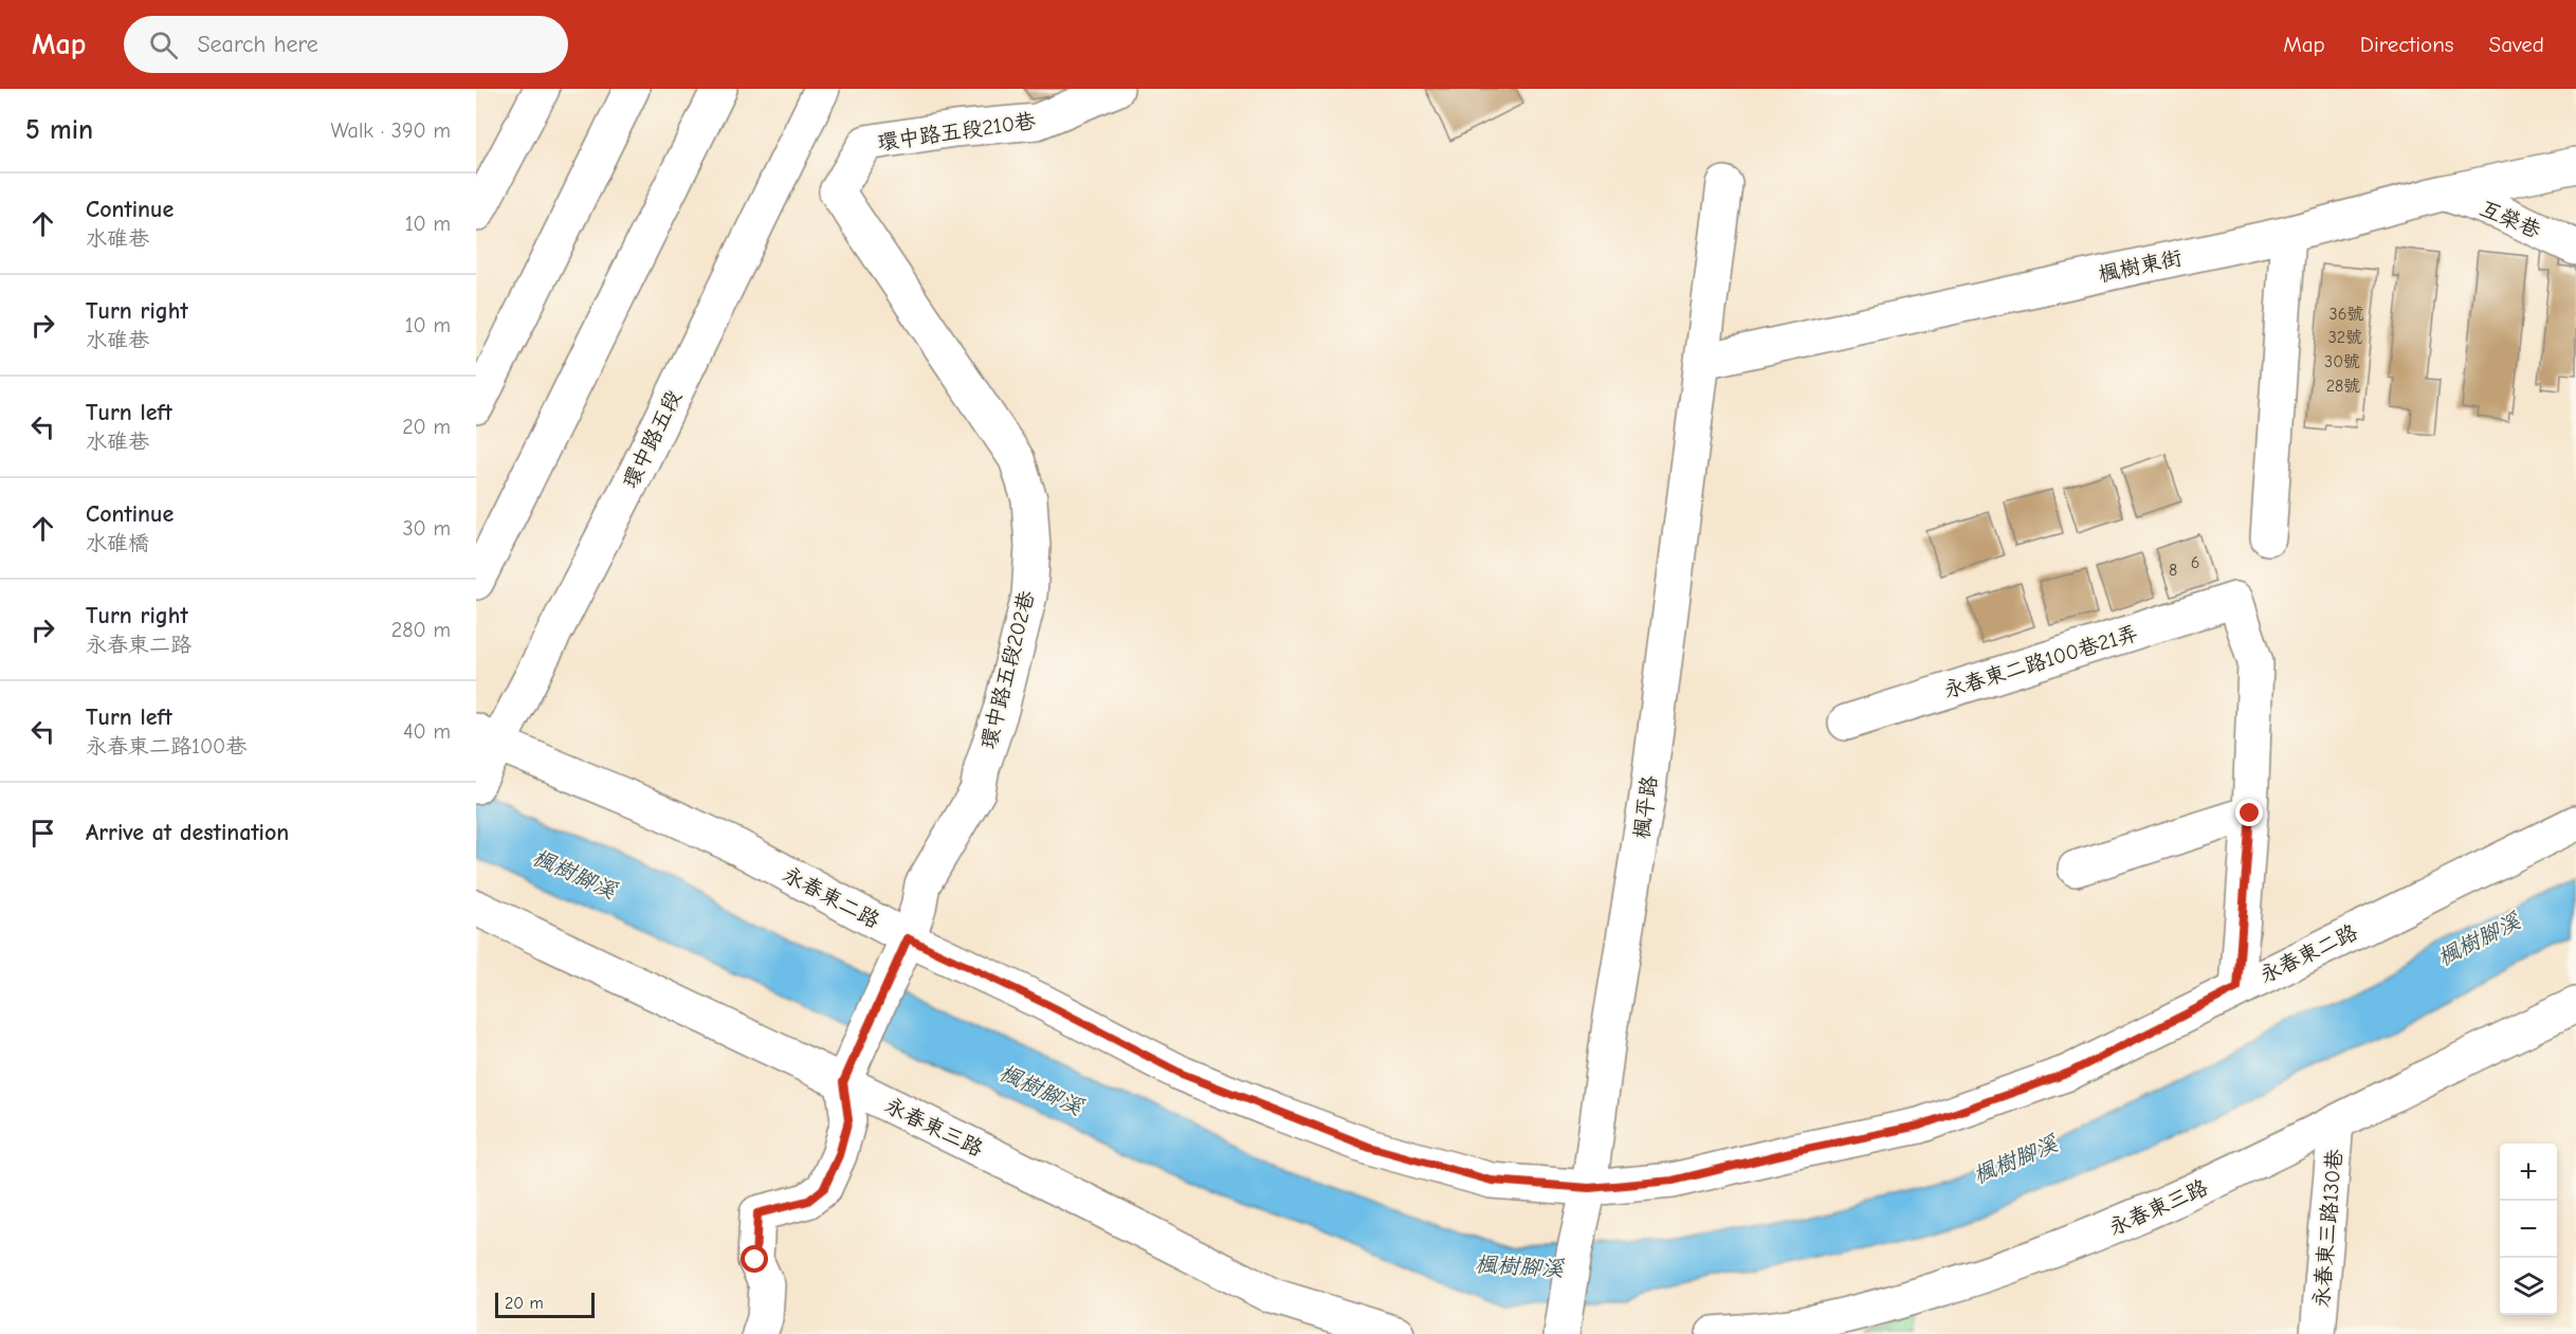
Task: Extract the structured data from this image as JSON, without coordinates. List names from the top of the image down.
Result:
{
  "streets": {
    "street": [
      "環中路五段210巷",
      "互榮巷",
      "楓樹東街",
      "環中路五段",
      "永春東二路100巷21弄",
      "環中路五段202巷",
      "楓平路",
      "永春東二路",
      "永春東三路",
      "永春東三路130巷"
    ]
  },
  "crossings": [
    ["環中路五段210巷", "環中路五段202巷"],
    ["互榮巷", "楓樹東街"],
    ["楓樹東街", "楓平路"],
    ["環中路五段", "永春東二路"],
    ["環中路五段202巷", "永春東二路"],
    ["楓平路", "永春東二路"],
    ["永春東三路", "永春東三路130巷"]
  ],
  "water": ["楓樹腳溪"],
  "house_numbers": [
    "36號",
    "32號",
    "30號",
    "28號",
    "6",
    "8"
  ],
  "scale_bar": "20 m",
  "page": {
    "header": "Map",
    "search": "Search here",
    "nav": ["Map", "Directions", "Saved"],
    "heading": ["5 min", "Walk · 390 m"],
    "list": [
      ["Continue", "水碓巷", "10 m"],
      ["Turn right", "水碓巷", "10 m"],
      ["Turn left", "水碓巷", "20 m"],
      ["Continue", "水碓橋", "30 m"],
      ["Turn right", "永春東二路", "280 m"],
      ["Turn left", "永春東二路100巷", "40 m"],
      "Arrive at destination"
    ],
    "map_buttons": ["+", "−"],
    "scale": "20 m"
  }
}
